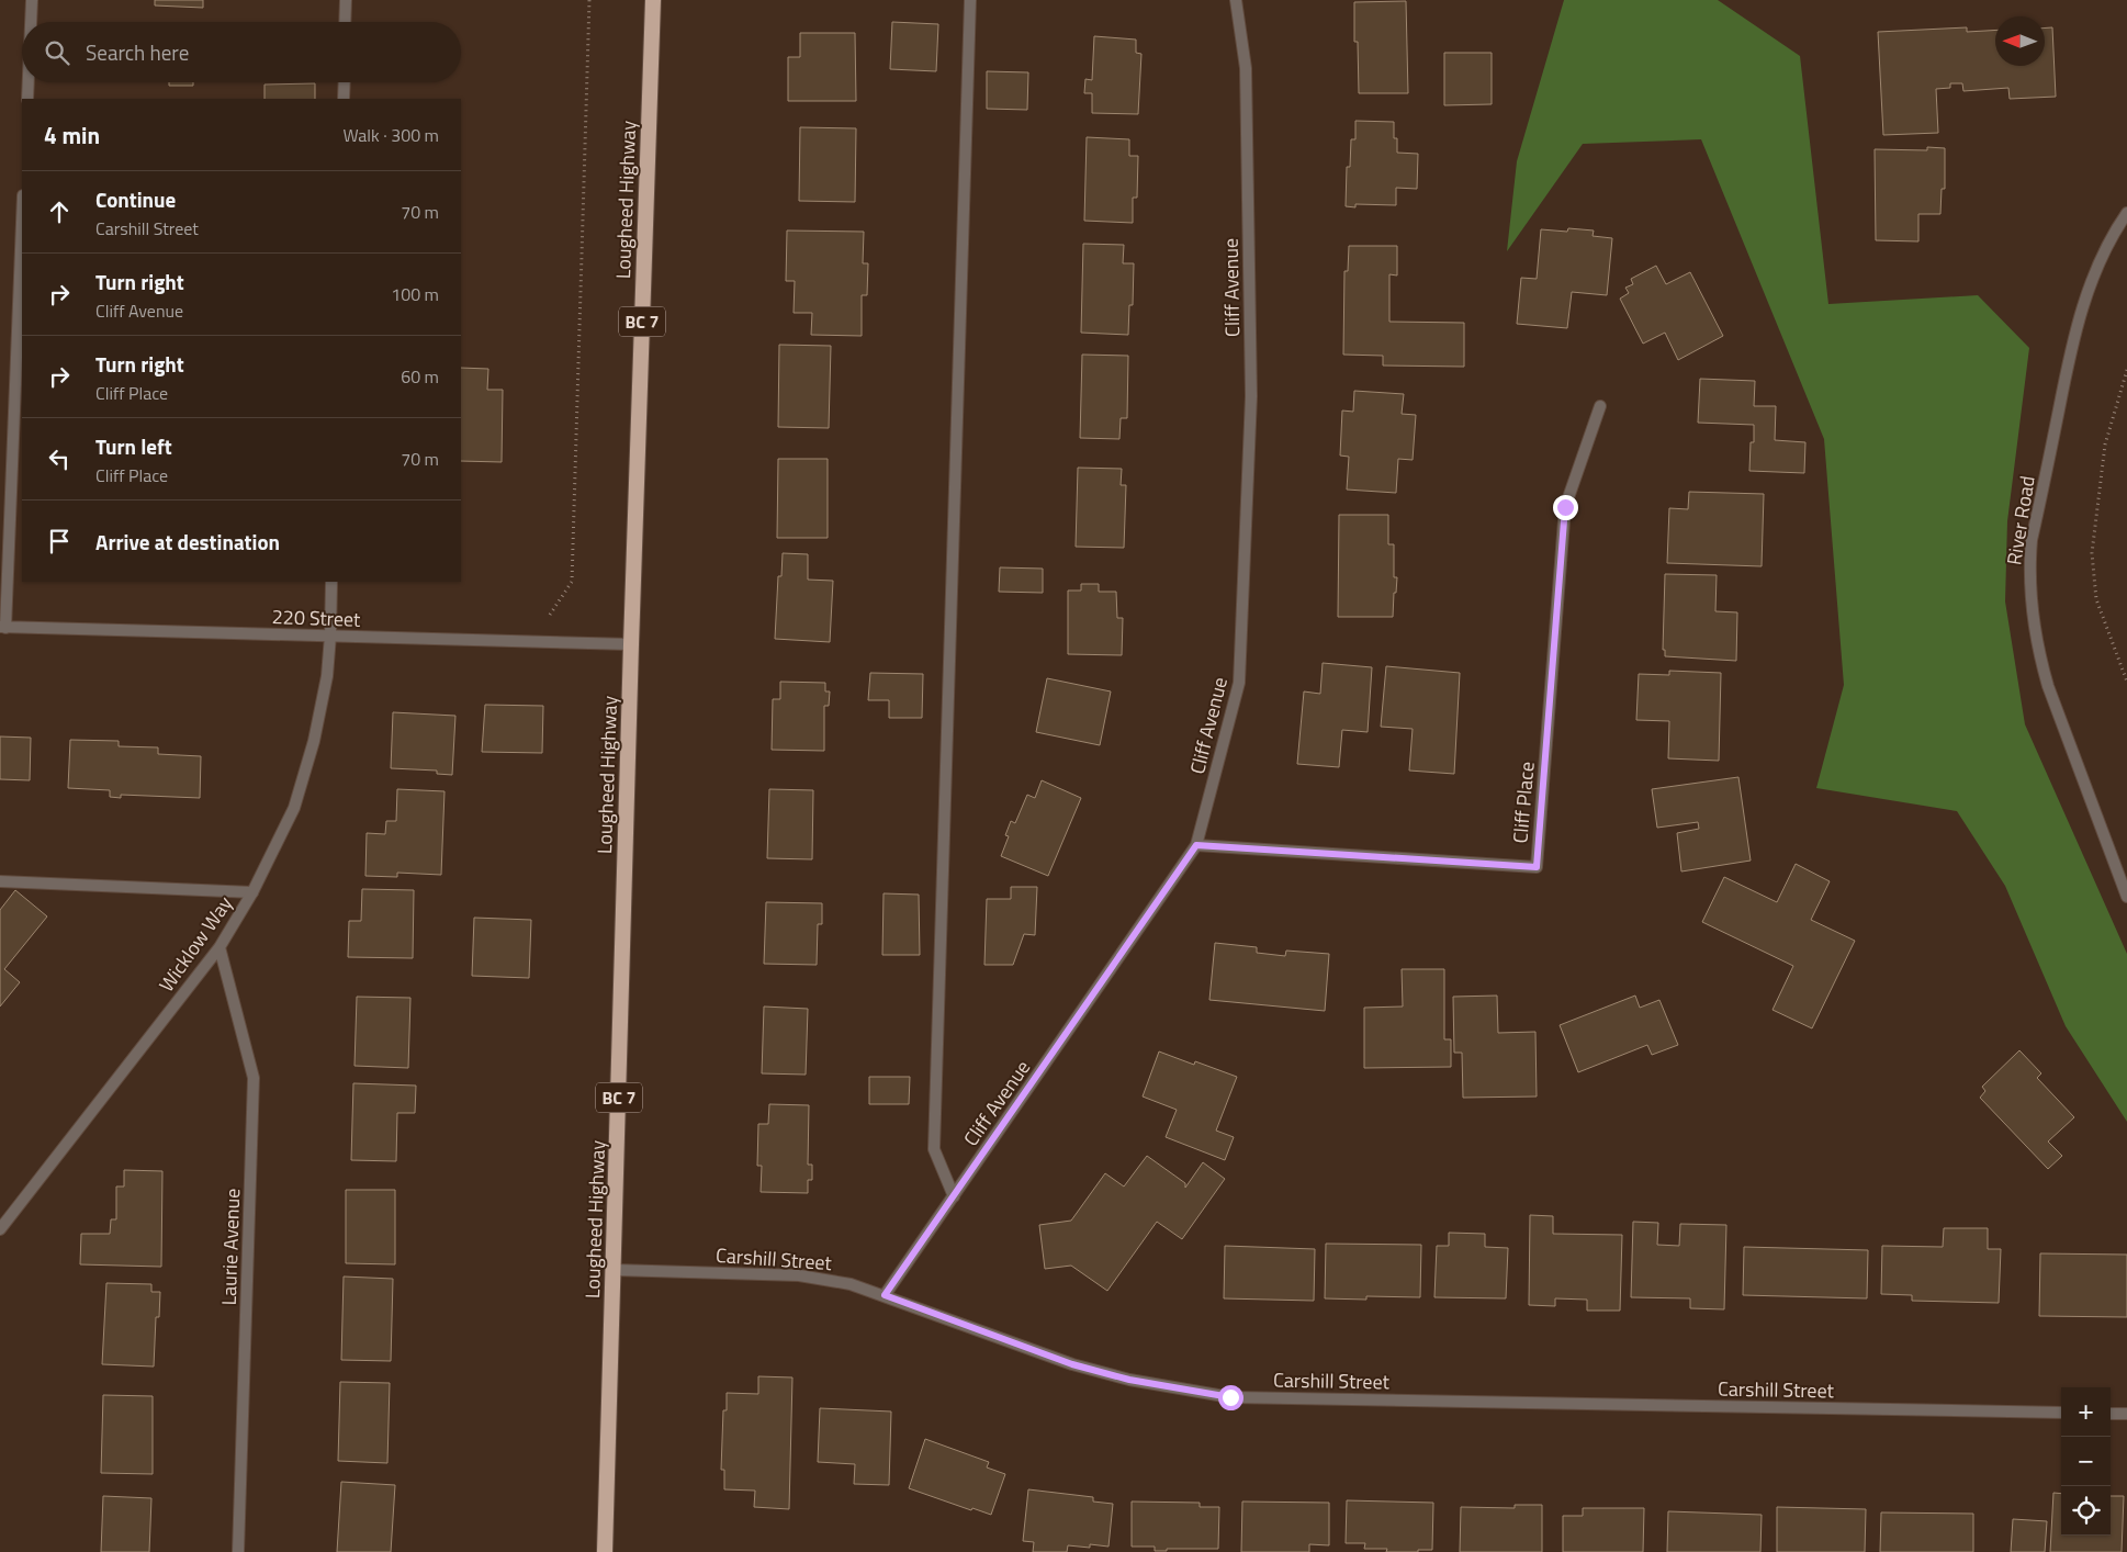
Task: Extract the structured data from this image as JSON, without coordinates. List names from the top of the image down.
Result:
{
  "streets": {
    "highway": ["Lougheed Highway", "BC 7"],
    "street": [
      "Cliff Avenue",
      "River Road",
      "220 Street",
      "Cliff Place",
      "Wicklow Way",
      "Laurie Avenue",
      "Carshill Street"
    ]
  },
  "crossings": [
    ["Lougheed Highway", "220 Street"],
    ["Lougheed Highway", "Carshill Street"],
    ["Cliff Avenue", "Cliff Place"],
    ["Cliff Avenue", "Carshill Street"],
    ["220 Street", "Wicklow Way"],
    ["Wicklow Way", "Laurie Avenue"]
  ],
  "north": "left",
  "page": {
    "search": "Search here",
    "heading": ["4 min", "Walk · 300 m"],
    "list": [
      ["Continue", "Carshill Street", "70 m"],
      ["Turn right", "Cliff Avenue", "100 m"],
      ["Turn right", "Cliff Place", "60 m"],
      ["Turn left", "Cliff Place", "70 m"],
      "Arrive at destination"
    ],
    "map_buttons": ["+", "−"]
  }
}
